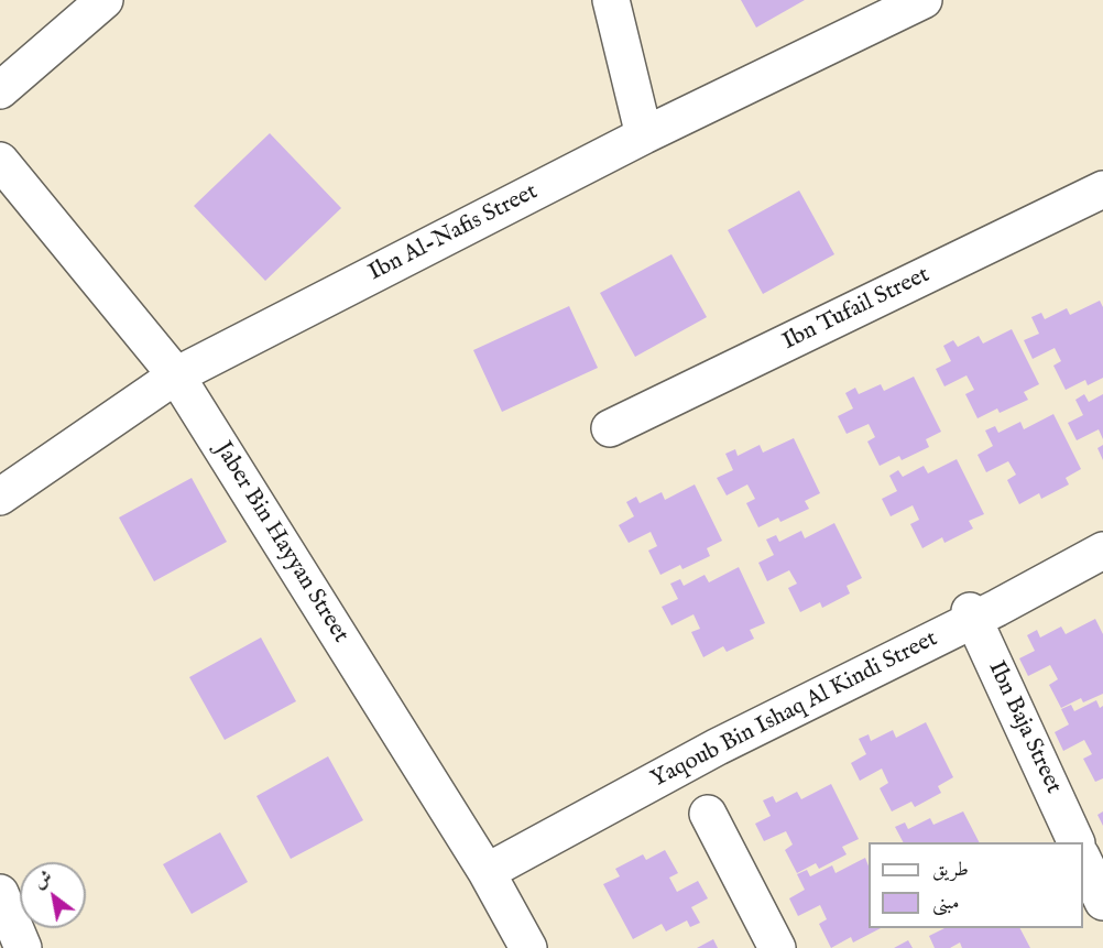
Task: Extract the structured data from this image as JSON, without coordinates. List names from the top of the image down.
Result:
{
  "streets": {
    "street": [
      "Ibn Al-Nafis Street",
      "Ibn Tufail Street",
      "Jaber Bin Hayyan Street",
      "Yaqoub Bin Ishaq Al Kindi Street",
      "Ibn Baja Street"
    ]
  },
  "crossings": [
    ["Ibn Al-Nafis Street", "Jaber Bin Hayyan Street"],
    ["Jaber Bin Hayyan Street", "Yaqoub Bin Ishaq Al Kindi Street"],
    ["Yaqoub Bin Ishaq Al Kindi Street", "Ibn Baja Street"]
  ],
  "legend": ["طريق", "مبنى"],
  "north": "top left"
}
